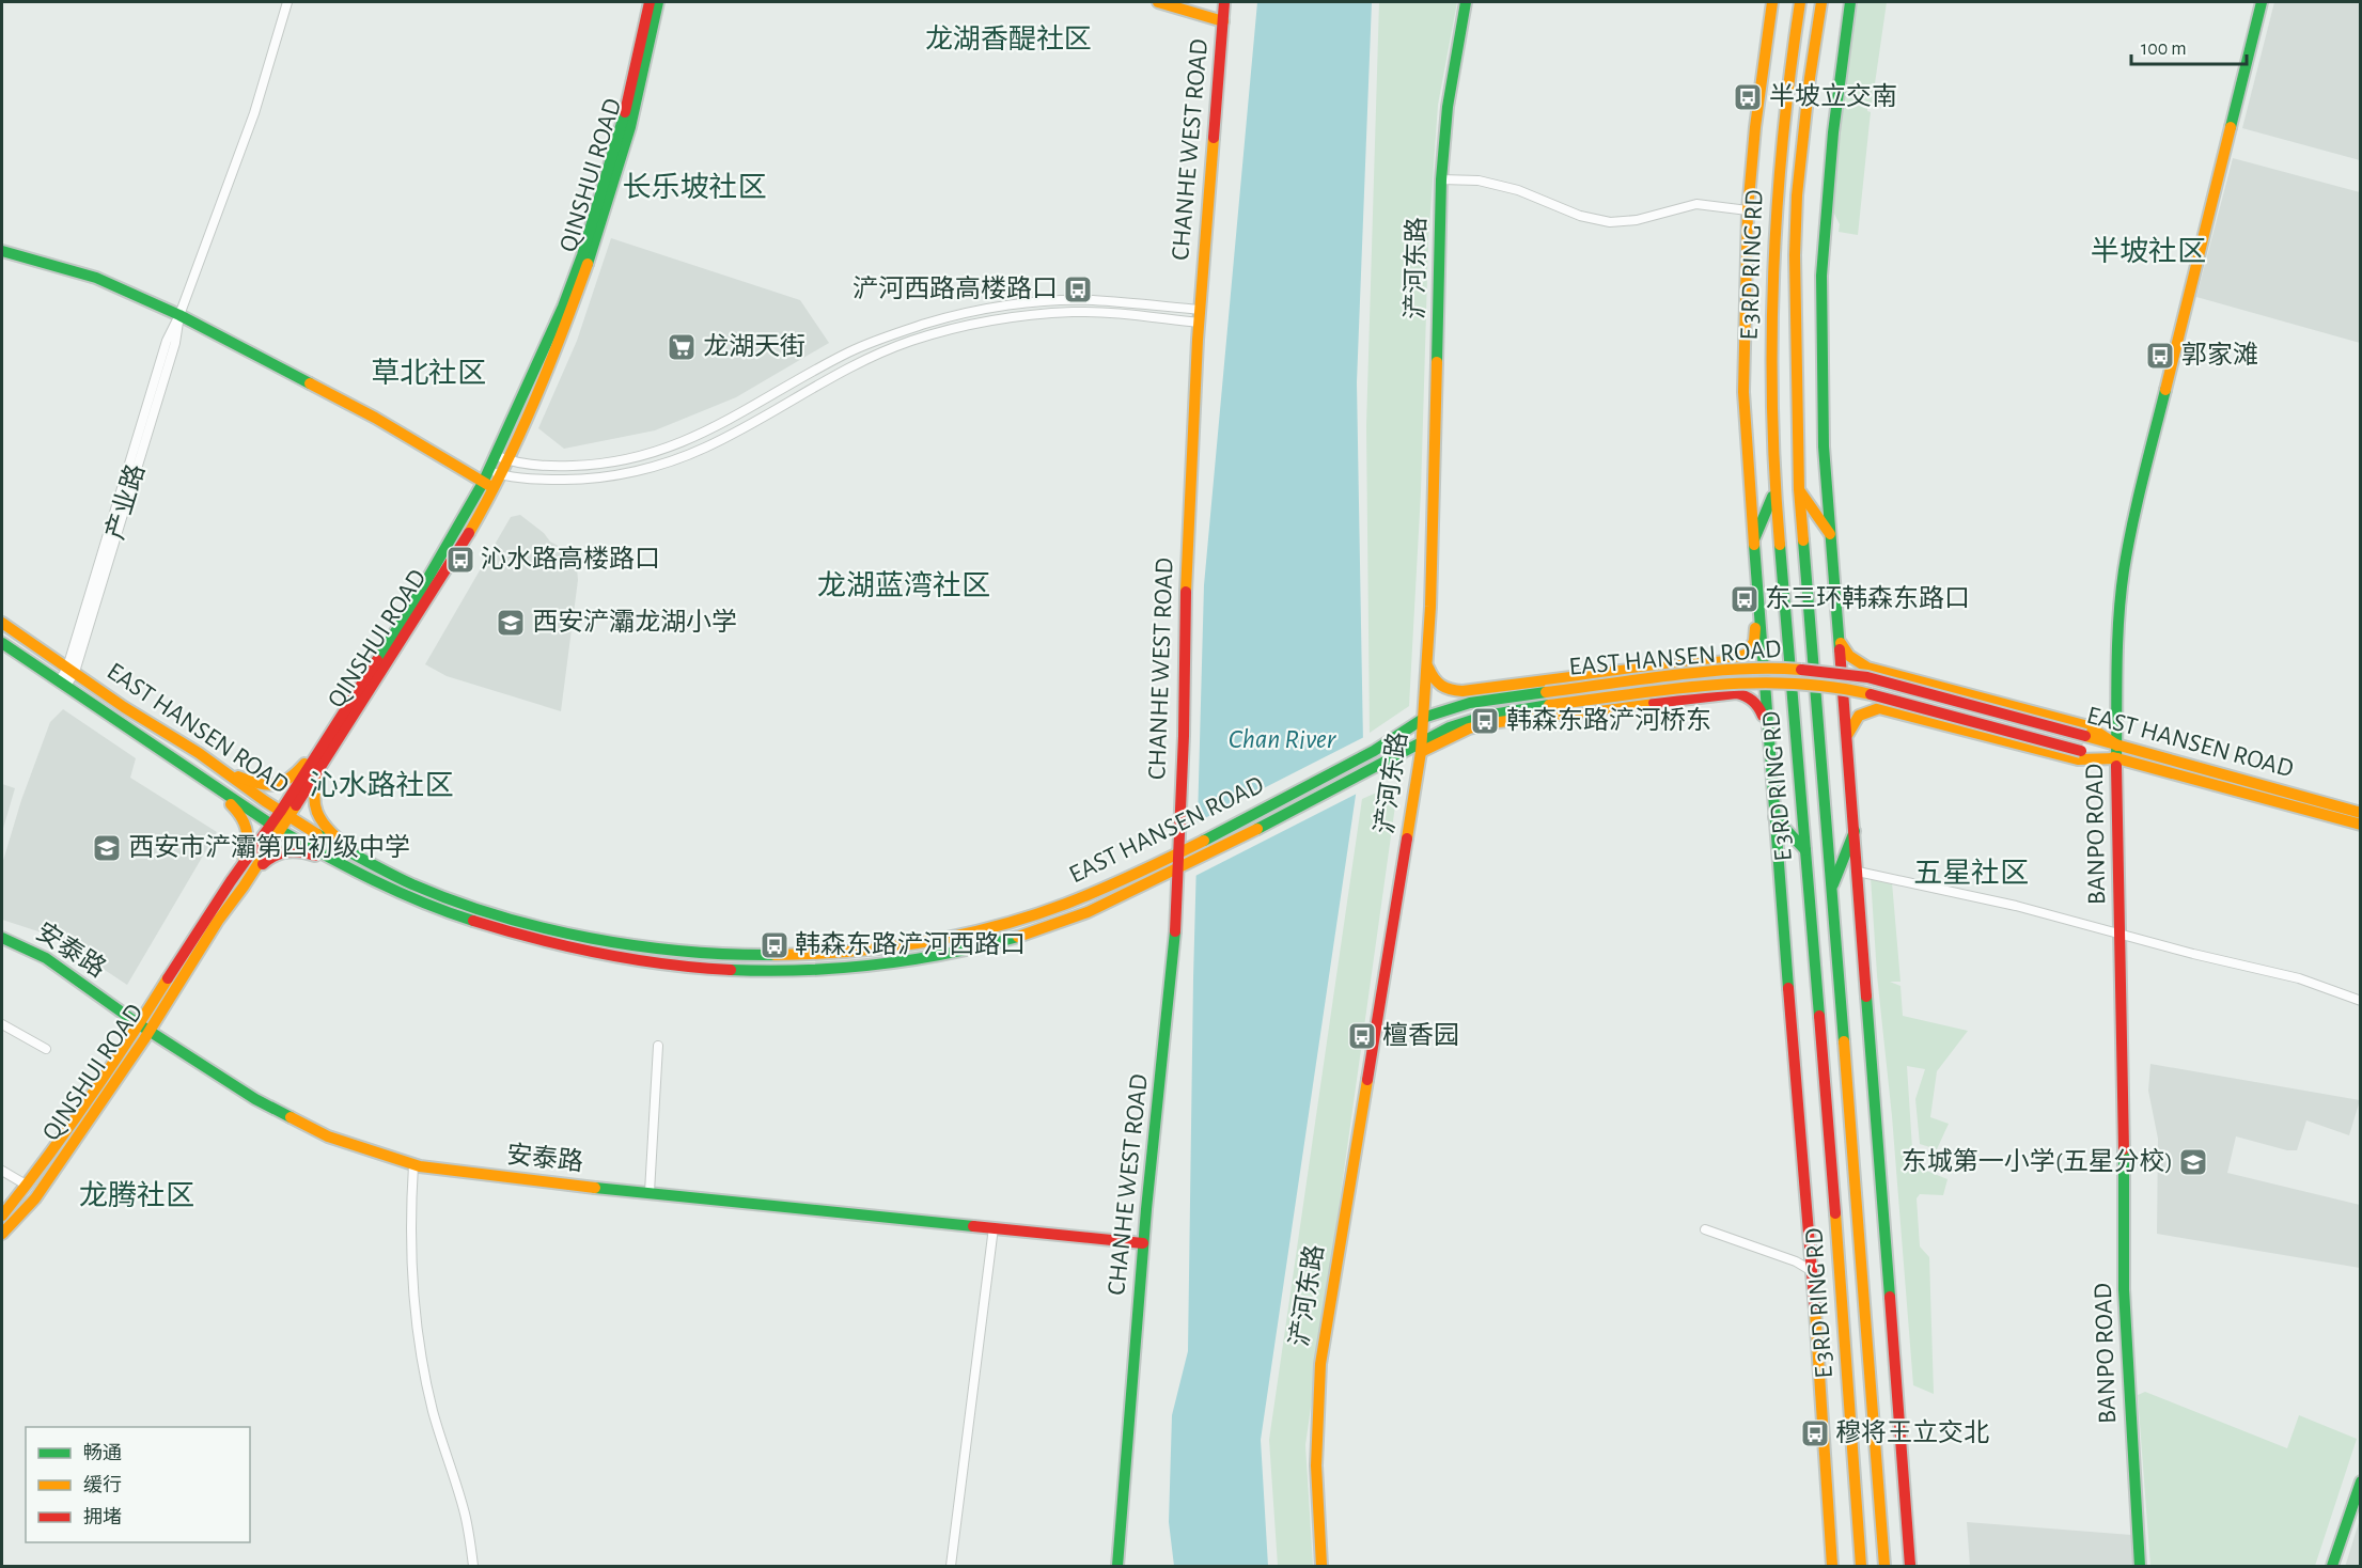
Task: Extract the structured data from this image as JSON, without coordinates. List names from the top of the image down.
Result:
{
  "streets": {
    "main road": [
      "CHANHE WEST ROAD",
      "QINSHUI ROAD",
      "E 3RD RING RD",
      "浐河东路",
      "EAST HANSEN ROAD",
      "BANPO ROAD",
      "安泰路"
    ],
    "street": ["产业路"]
  },
  "crossings": [
    ["CHANHE WEST ROAD", "EAST HANSEN ROAD"],
    ["CHANHE WEST ROAD", "安泰路"],
    ["QINSHUI ROAD", "EAST HANSEN ROAD"],
    ["QINSHUI ROAD", "安泰路"],
    ["浐河东路", "EAST HANSEN ROAD"],
    ["产业路", "EAST HANSEN ROAD"],
    ["EAST HANSEN ROAD", "BANPO ROAD"]
  ],
  "districts": [
    "龙湖香醍社区",
    "长乐坡社区",
    "半坡社区",
    "草北社区",
    "龙湖蓝湾社区",
    "沁水路社区",
    "五星社区",
    "龙腾社区"
  ],
  "water": ["Chan River"],
  "places": {
    "bus stop": [
      "半坡立交南",
      "浐河西路高楼路口",
      "郭家滩",
      "沁水路高楼路口",
      "东三环韩森东路口",
      "韩森东路浐河桥东",
      "韩森东路浐河西路口",
      "檀香园",
      "穆将王立交北"
    ],
    "supermarket": ["龙湖天街"],
    "school or university": ["西安浐灞龙湖小学", "西安市浐灞第四初级中学", "东城第一小学(五星分校)"]
  },
  "legend": ["畅通", "缓行", "拥堵"],
  "scale_bar": "100 m"
}
